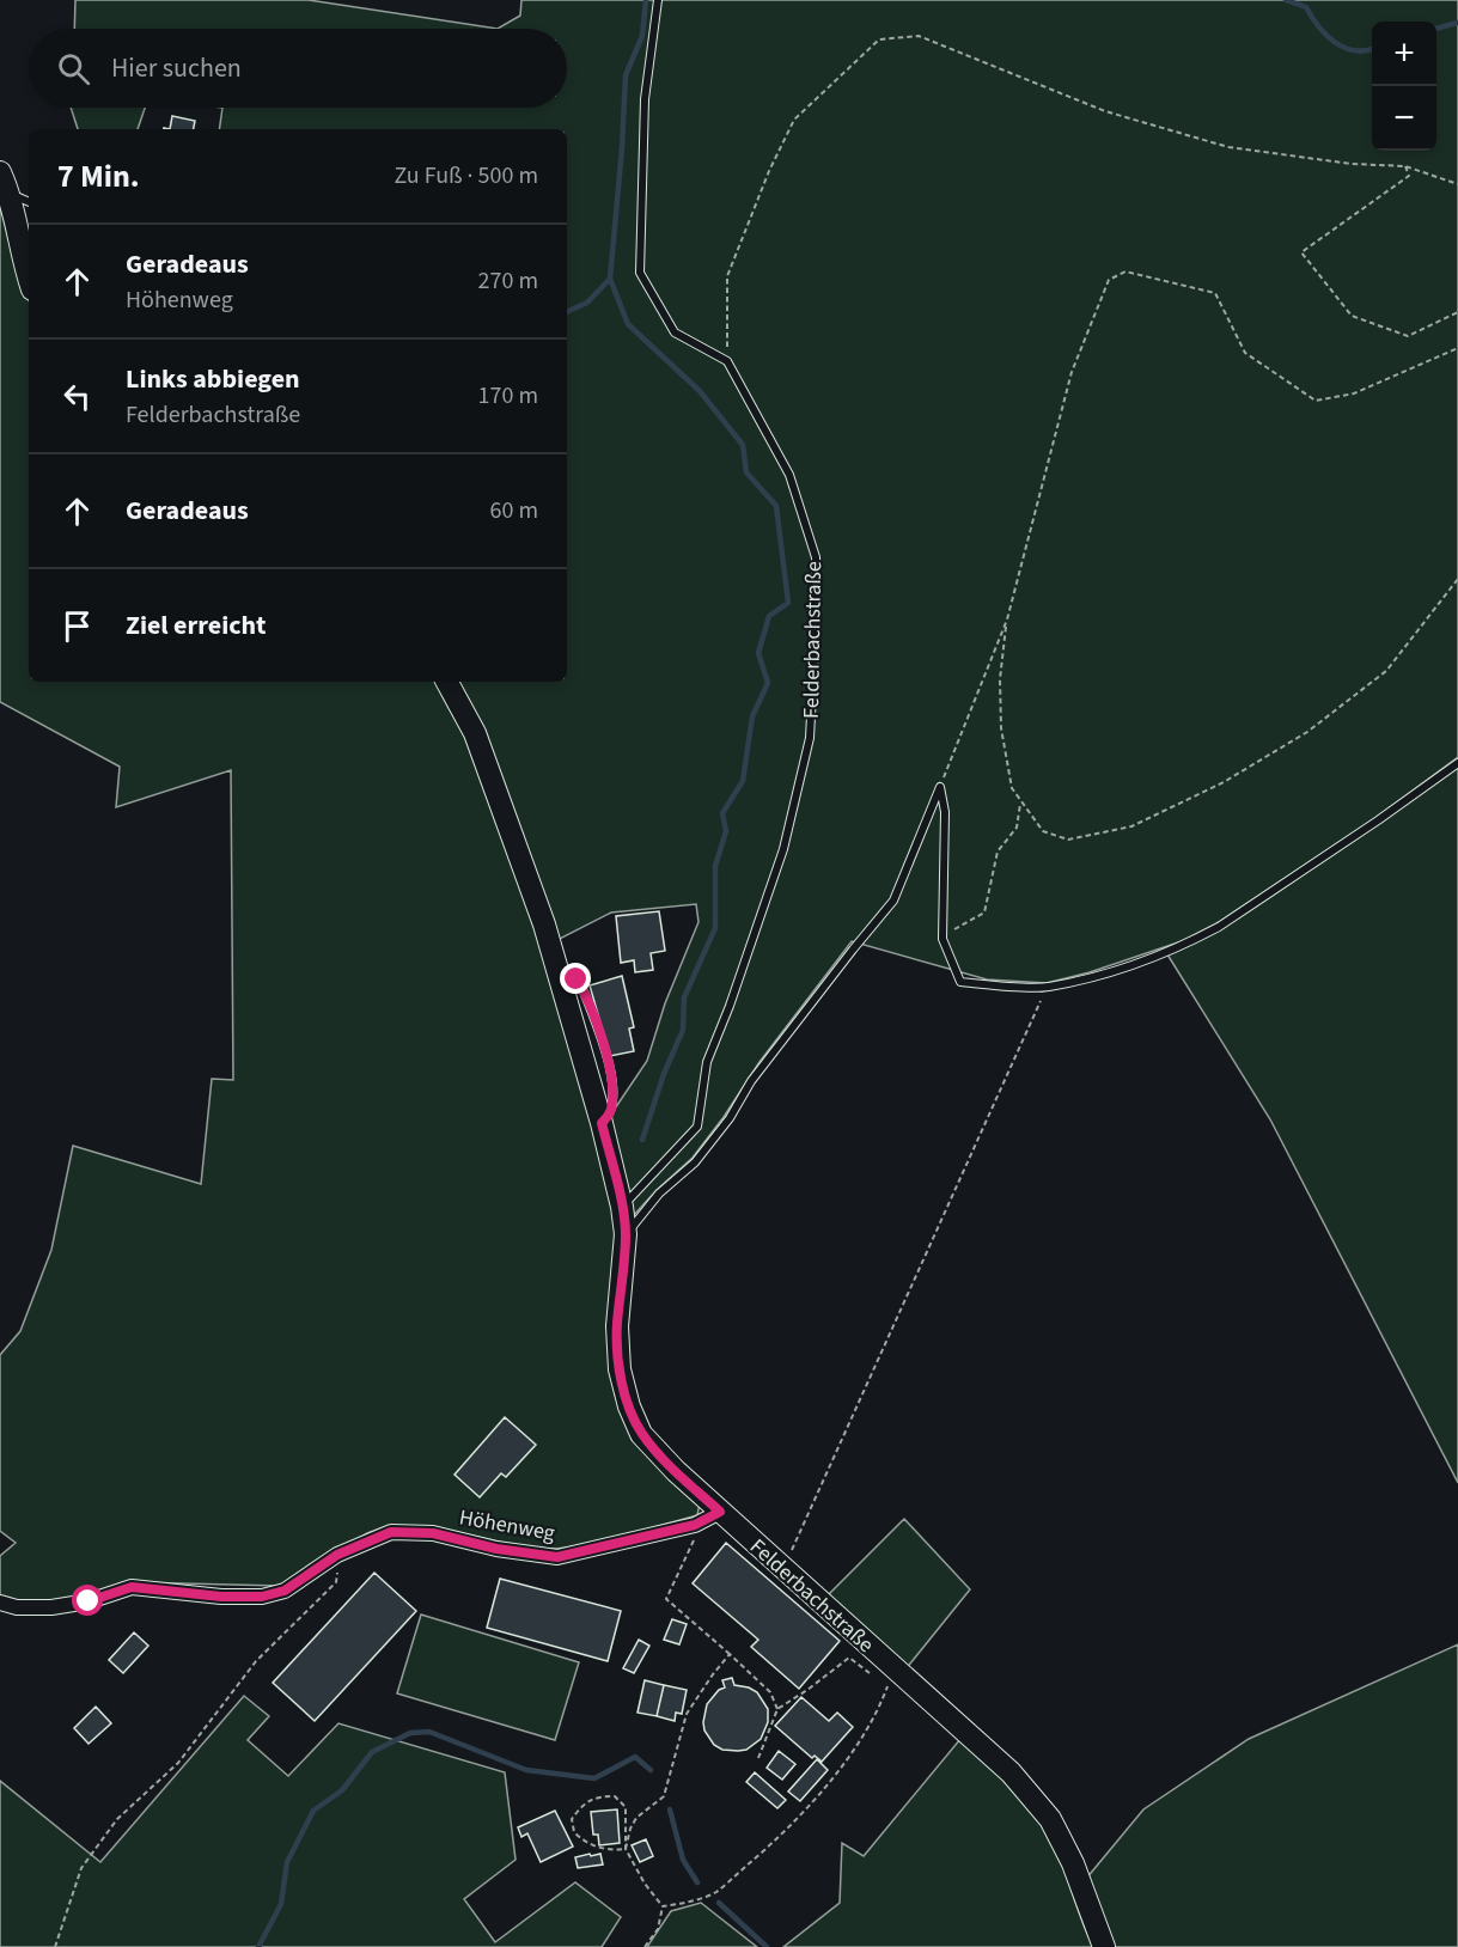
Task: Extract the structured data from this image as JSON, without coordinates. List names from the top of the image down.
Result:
{
  "streets": {
    "street": ["Felderbachstraße", "Höhenweg"]
  },
  "crossings": [
    ["Felderbachstraße", "Höhenweg"]
  ],
  "page": {
    "map_buttons": ["+", "−"],
    "search": "Hier suchen",
    "heading": ["7 Min.", "Zu Fuß · 500 m"],
    "list": [
      ["Geradeaus", "Höhenweg", "270 m"],
      ["Links abbiegen", "Felderbachstraße", "170 m"],
      ["Geradeaus", "60 m"],
      "Ziel erreicht"
    ]
  }
}
